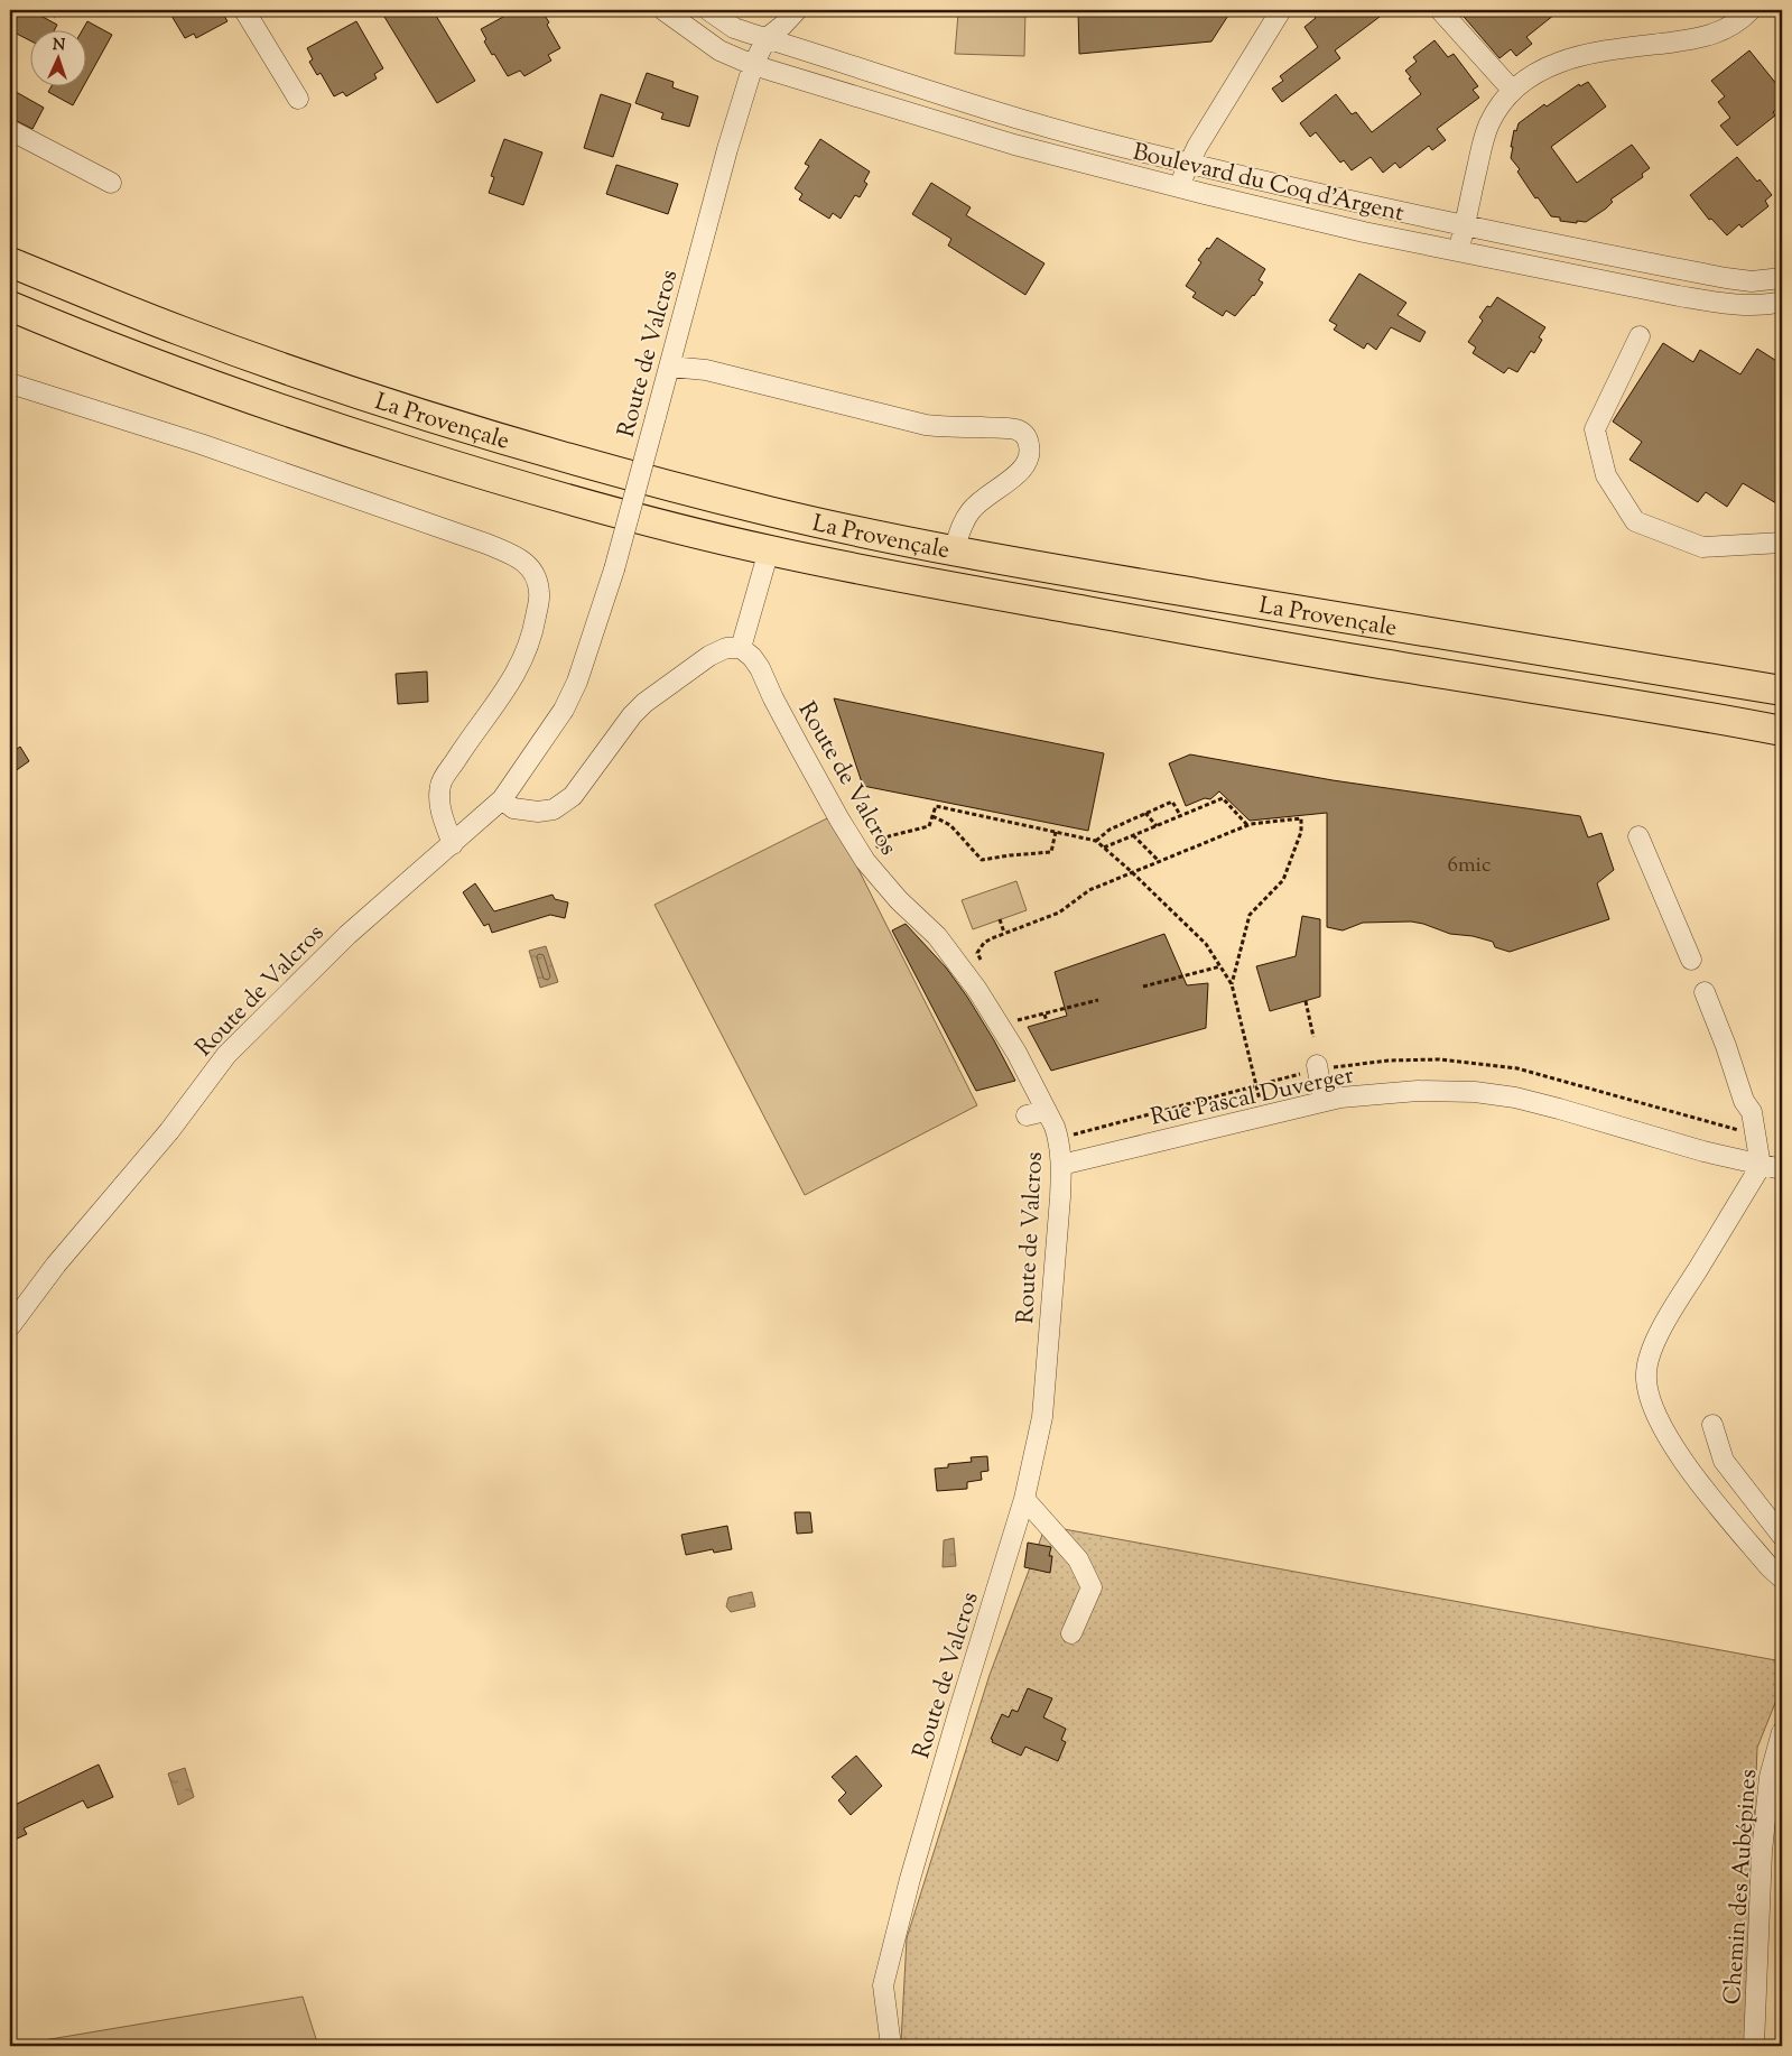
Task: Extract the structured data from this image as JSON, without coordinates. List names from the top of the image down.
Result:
{
  "streets": {
    "highway": ["La Provençale"],
    "street": [
      "Boulevard du Coq d'Argent",
      "Route de Valcros",
      "Rue Pascal Duverger",
      "Chemin des Aubépines"
    ]
  },
  "crossings": [
    ["Boulevard du Coq d'Argent", "Route de Valcros"],
    ["Route de Valcros", "Rue Pascal Duverger"]
  ],
  "house_numbers": ["6mic"],
  "north": "top"
}
